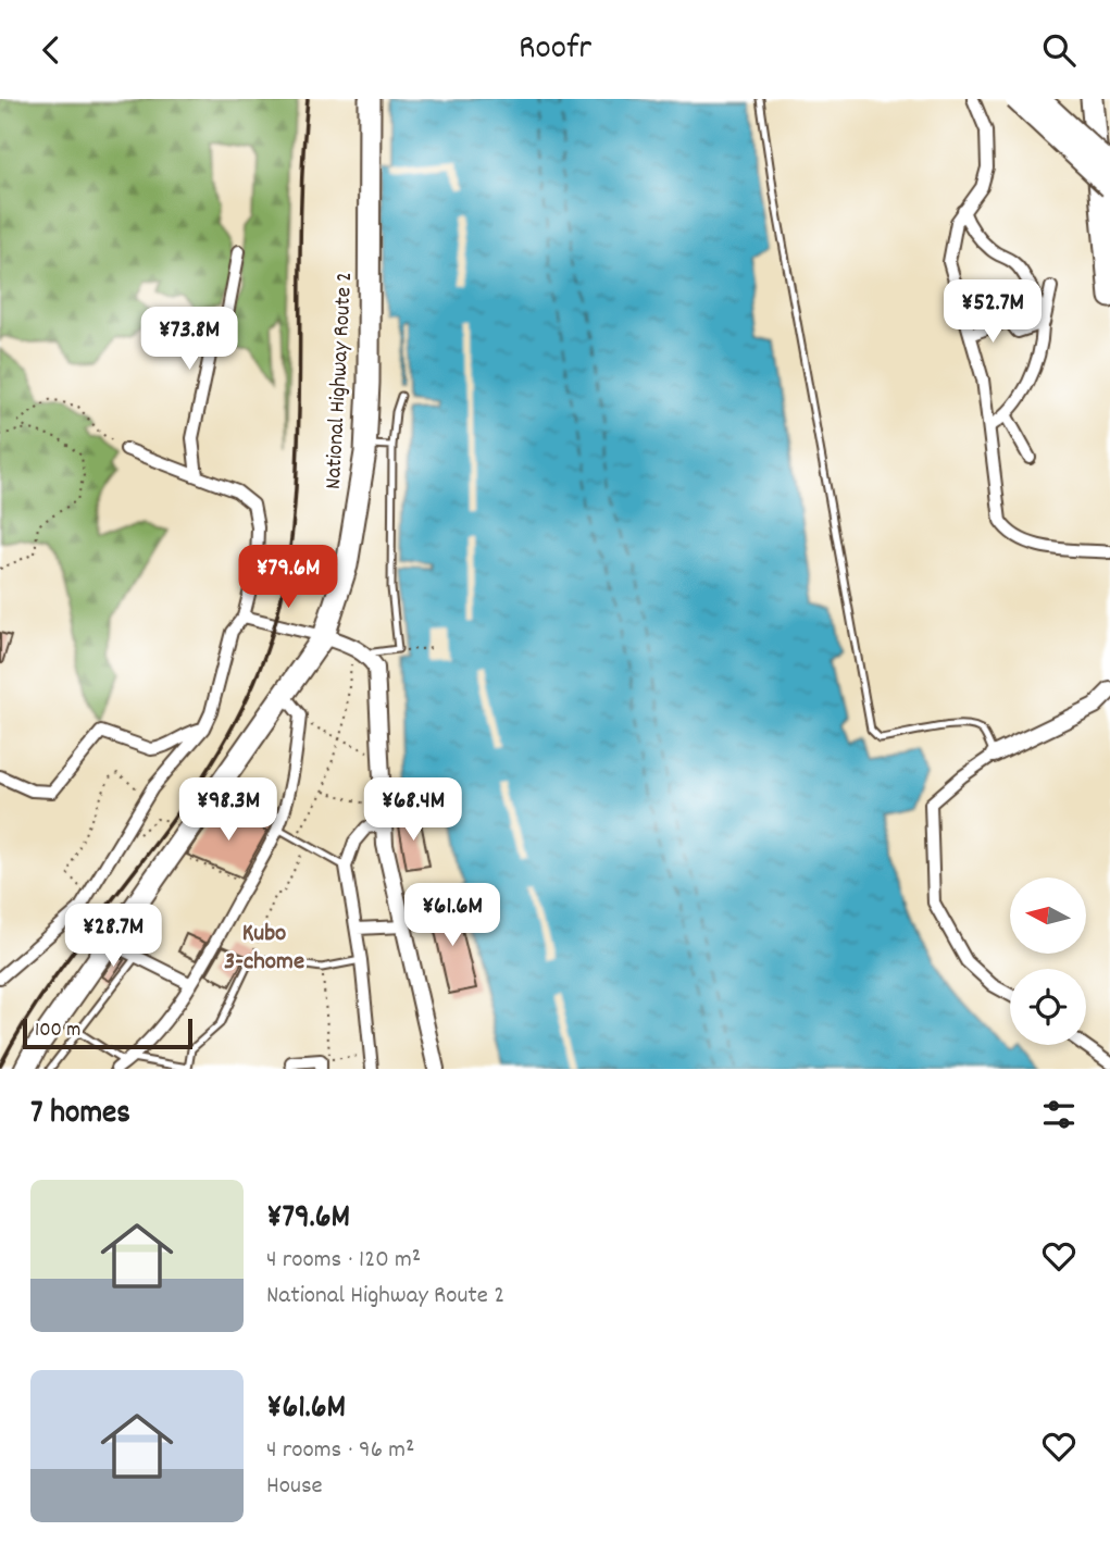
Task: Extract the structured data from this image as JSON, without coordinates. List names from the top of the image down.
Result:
{
  "streets": {
    "highway": ["National Highway Route 2"]
  },
  "districts": ["Kubo 3-chome"],
  "scale_bar": "100 m",
  "north": "left",
  "page": {
    "header": "Roofr",
    "price": [
      "¥52.7M",
      "¥73.8M",
      "¥79.6M",
      "¥98.3M",
      "¥68.4M",
      "¥61.6M",
      "¥28.7M"
    ],
    "scale": "100 m",
    "heading": "7 homes",
    "list": [
      {
        "name": "¥79.6M",
        "note": "4 rooms · 120 m² · National Highway Route 2"
      },
      {
        "name": "¥61.6M",
        "note": "4 rooms · 96 m² · House"
      }
    ]
  }
}
